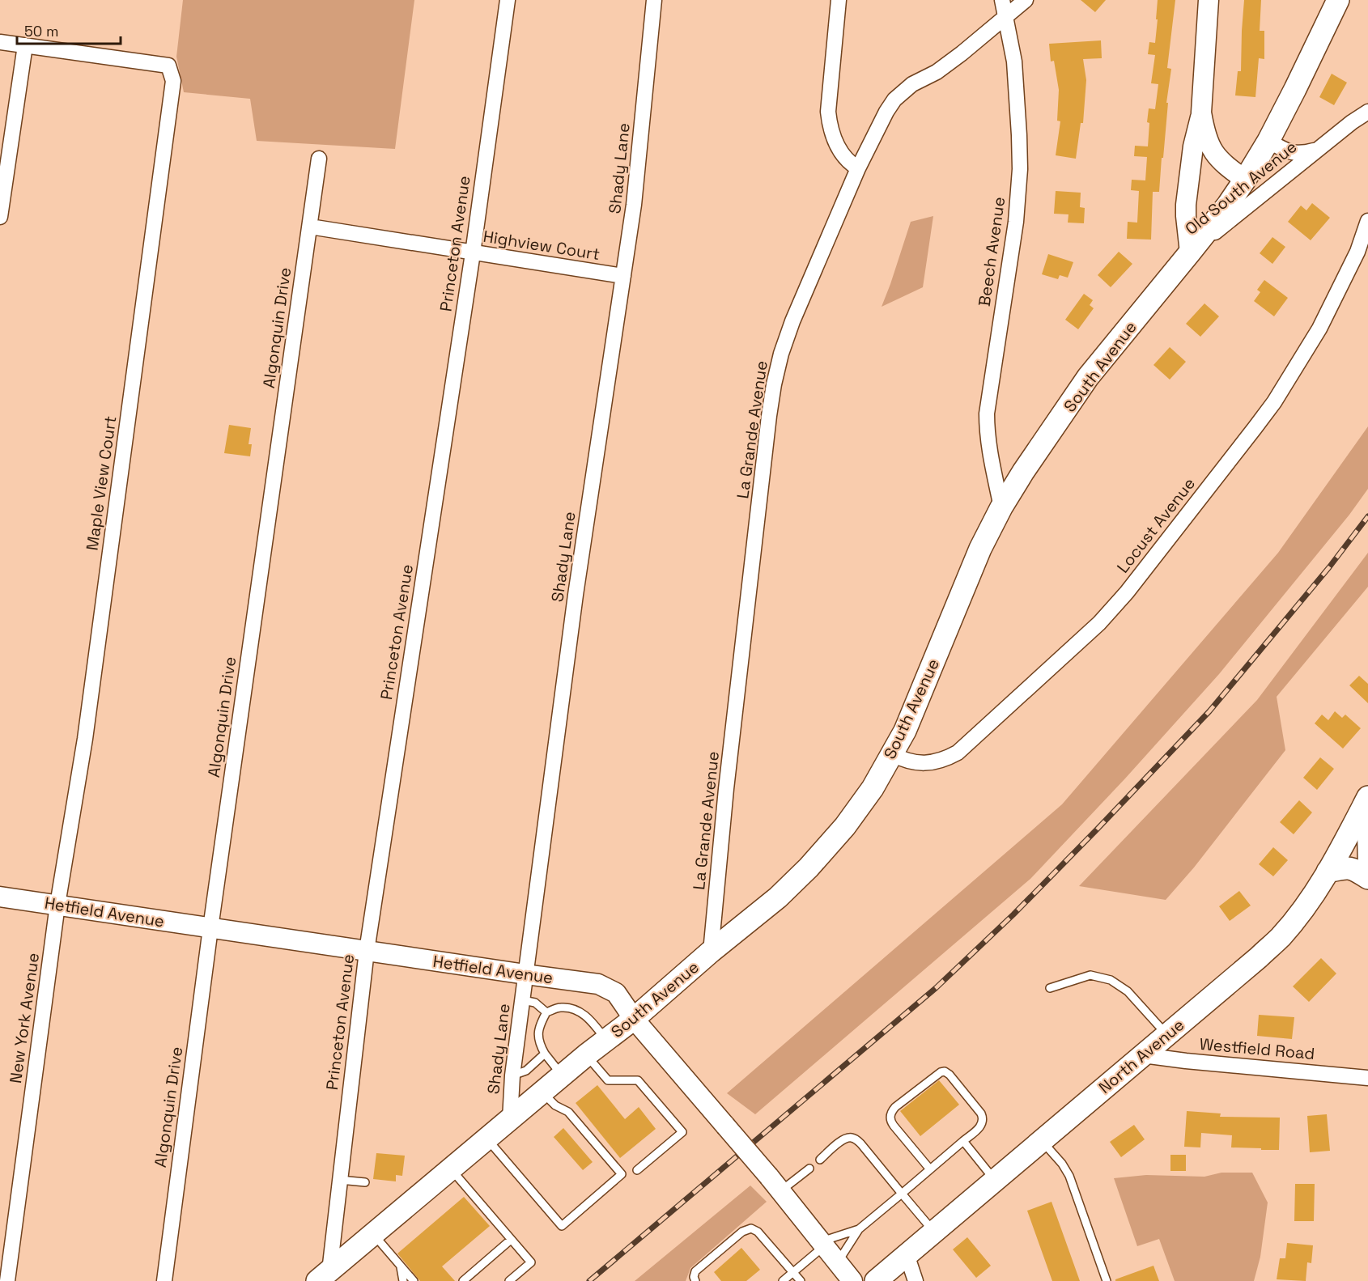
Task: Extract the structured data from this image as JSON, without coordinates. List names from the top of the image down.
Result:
{
  "streets": {
    "main road": ["South Avenue", "North Avenue"],
    "street": [
      "Shady Lane",
      "Old South Avenue",
      "Princeton Avenue",
      "Highview Court",
      "Beech Avenue",
      "Algonquin Drive",
      "La Grande Avenue",
      "Maple View Court",
      "Locust Avenue",
      "Hetfield Avenue",
      "New York Avenue",
      "Westfield Road"
    ]
  },
  "crossings": [
    ["Shady Lane", "Highview Court"],
    ["Shady Lane", "South Avenue"],
    ["Shady Lane", "Hetfield Avenue"],
    ["Old South Avenue", "South Avenue"],
    ["Princeton Avenue", "Highview Court"],
    ["Princeton Avenue", "South Avenue"],
    ["Princeton Avenue", "Hetfield Avenue"],
    ["Highview Court", "Algonquin Drive"],
    ["Beech Avenue", "South Avenue"],
    ["Beech Avenue", "La Grande Avenue"],
    ["Algonquin Drive", "Hetfield Avenue"],
    ["South Avenue", "La Grande Avenue"],
    ["South Avenue", "Locust Avenue"],
    ["South Avenue", "Hetfield Avenue"],
    ["Maple View Court", "Hetfield Avenue"],
    ["Maple View Court", "New York Avenue"],
    ["Hetfield Avenue", "New York Avenue"],
    ["Westfield Road", "North Avenue"]
  ],
  "scale_bar": "50 m"
}
